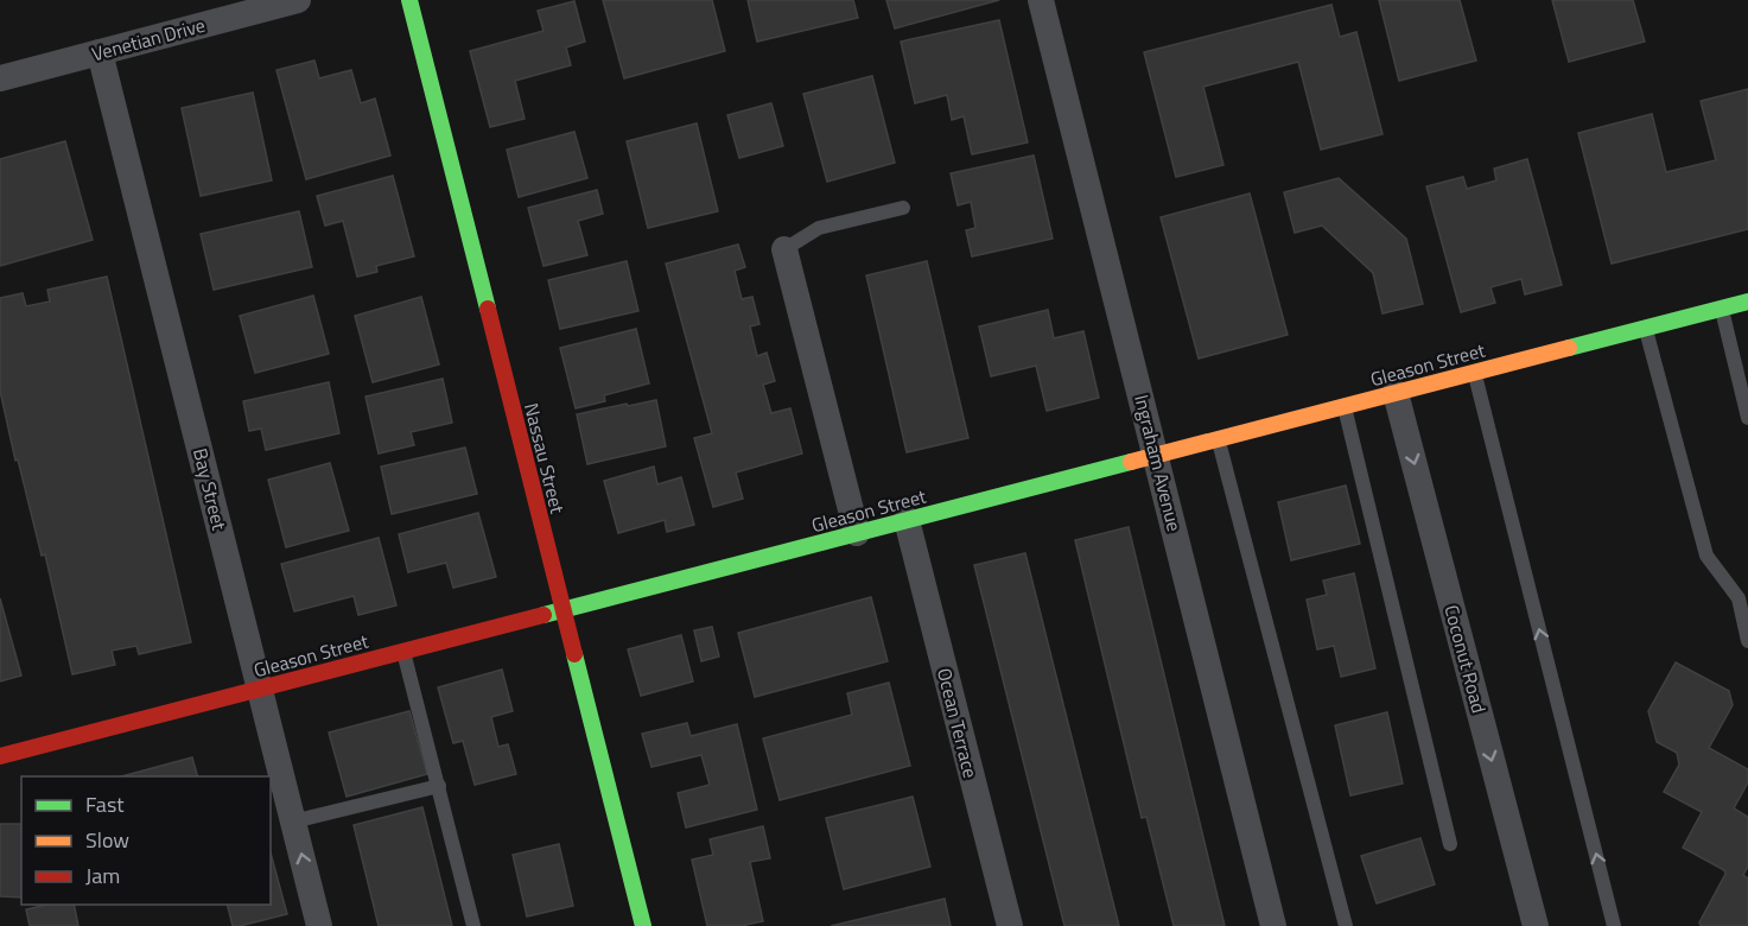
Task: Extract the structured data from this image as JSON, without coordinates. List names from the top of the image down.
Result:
{
  "streets": {
    "street": [
      "Venetian Drive",
      "Gleason Street",
      "Nassau Street",
      "Ingraham Avenue",
      "Bay Street",
      "Coconut Road",
      "Ocean Terrace"
    ]
  },
  "crossings": [
    ["Venetian Drive", "Bay Street"],
    ["Gleason Street", "Nassau Street"],
    ["Gleason Street", "Ingraham Avenue"],
    ["Gleason Street", "Bay Street"],
    ["Gleason Street", "Coconut Road"],
    ["Gleason Street", "Ocean Terrace"]
  ],
  "one_way": ["Coconut Road"],
  "legend": ["Fast", "Slow", "Jam"]
}
